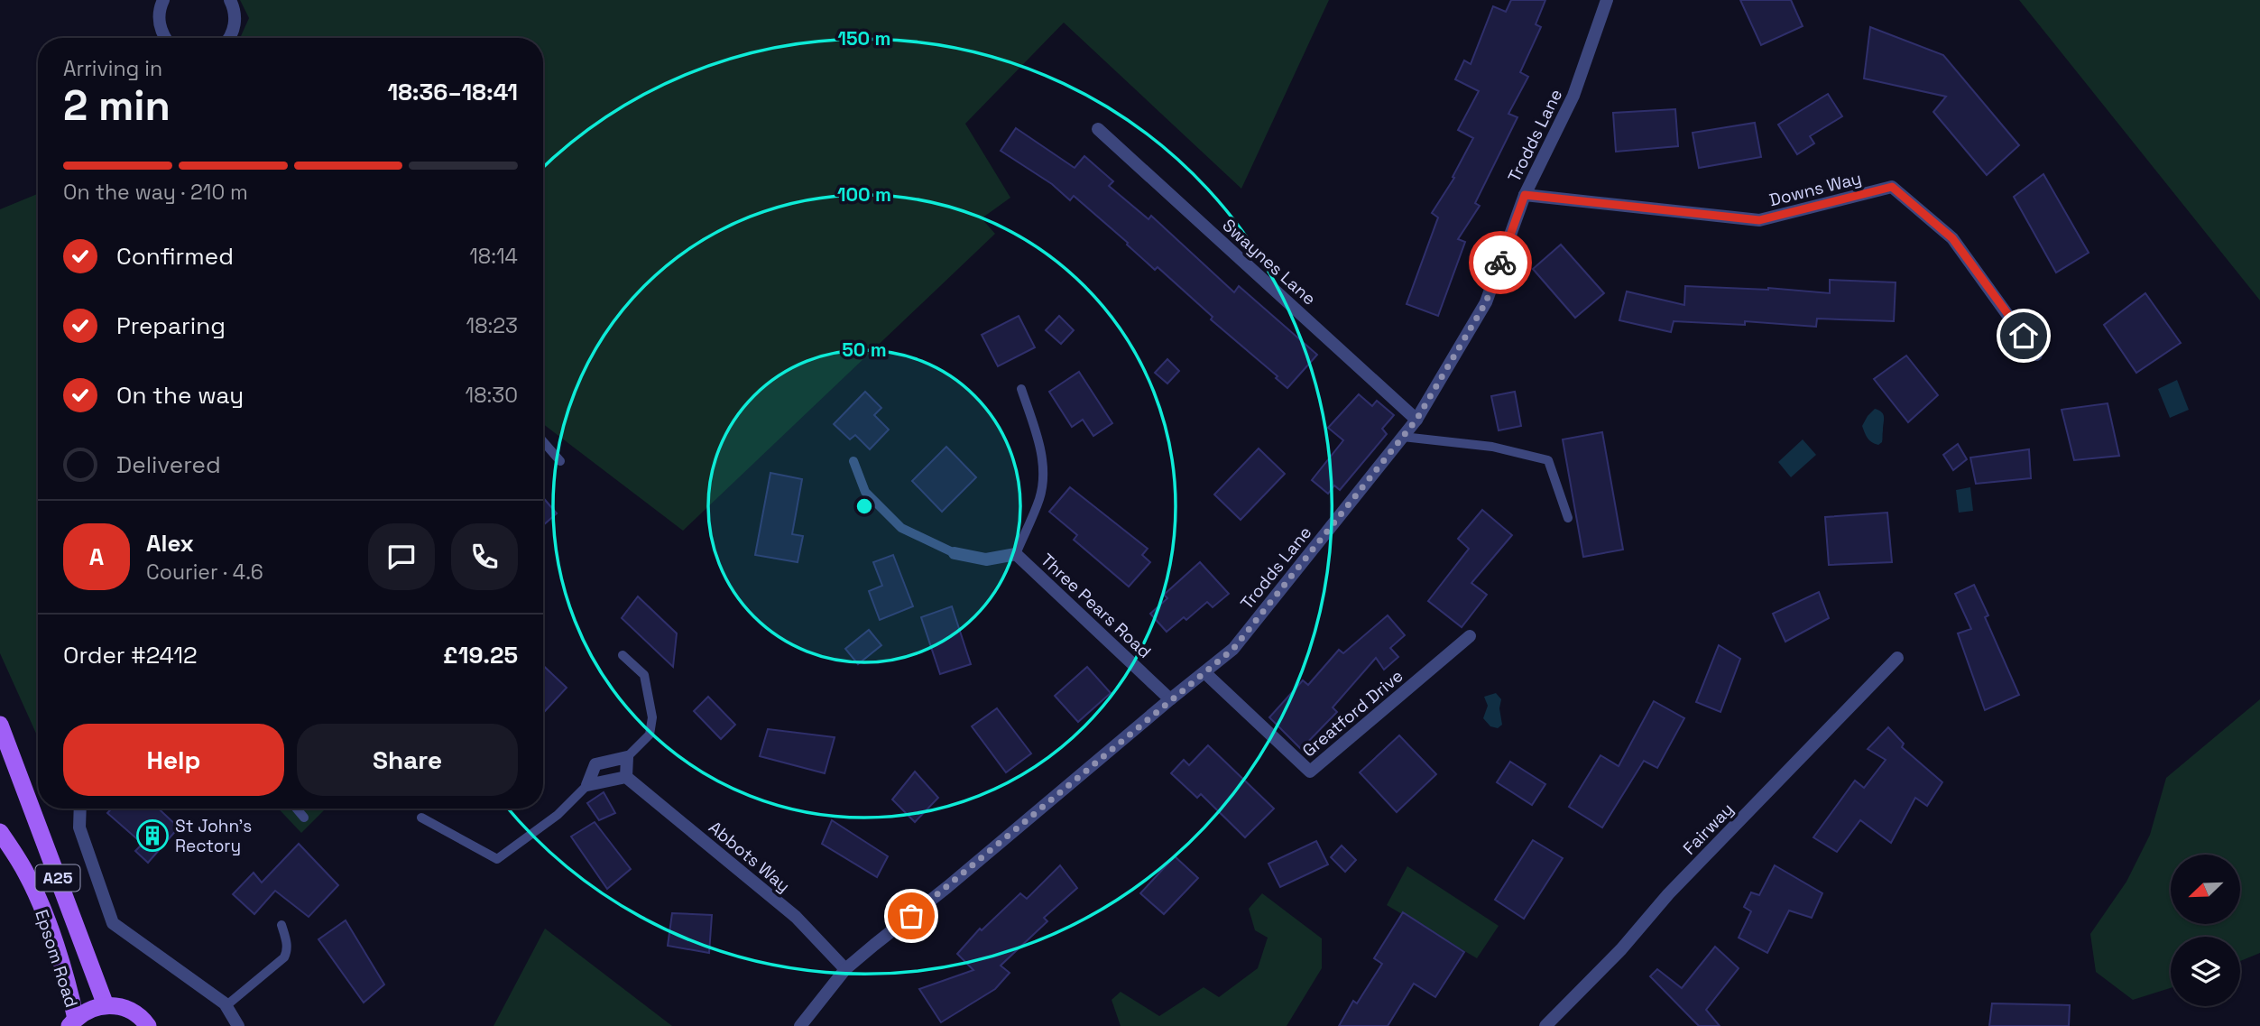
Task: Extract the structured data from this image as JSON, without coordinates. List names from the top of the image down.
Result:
{
  "streets": {
    "main road": ["A25", "Epsom Road"],
    "street": [
      "Trodds Lane",
      "Downs Way",
      "Swaynes Lane",
      "Three Pears Road",
      "Greatford Drive",
      "Fairway",
      "Abbots Way"
    ]
  },
  "crossings": [
    ["Trodds Lane", "Downs Way"],
    ["Trodds Lane", "Swaynes Lane"],
    ["Trodds Lane", "Three Pears Road"],
    ["Trodds Lane", "Greatford Drive"],
    ["Trodds Lane", "Abbots Way"]
  ],
  "places": {
    "building": ["St John's Rectory"]
  },
  "north": "bottom left",
  "page": {
    "heading": ["2 min", "Arriving in", "18:36–18:41"],
    "panel": [
      "Alex",
      "Courier · 4.6",
      "Order #2412",
      "£19.25"
    ],
    "bar": "On the way · 210 m",
    "list": [
      ["Confirmed", "18:14"],
      ["Preparing", "18:23"],
      ["On the way", "18:30"],
      "Delivered"
    ],
    "round": "A",
    "buttons": ["Help", "Share"]
  },
  "rings": ["150 m", "100 m", "50 m"]
}
